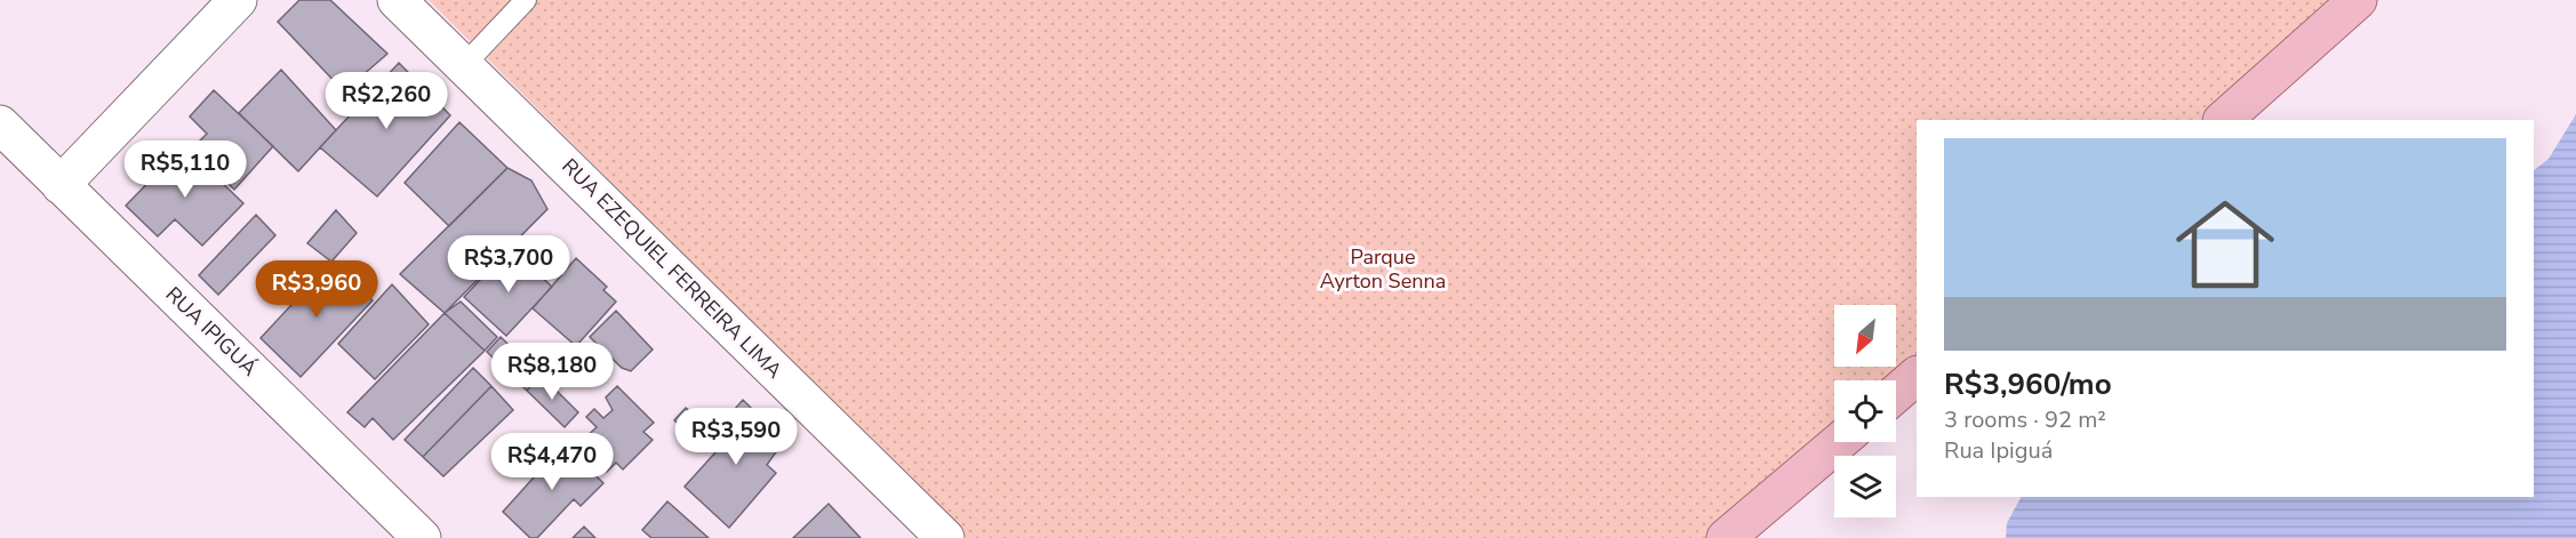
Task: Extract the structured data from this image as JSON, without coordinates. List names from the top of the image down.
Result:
{
  "streets": {
    "street": ["RUA EZEQUIEL FERREIRA LIMA", "RUA IPIGUÁ"]
  },
  "parks": ["Parque Ayrton Senna"],
  "north": "bottom left",
  "page": {
    "price": [
      "R$2,260",
      "R$5,110",
      "R$3,700",
      "R$3,960",
      "R$8,180",
      "R$3,590",
      "R$4,470"
    ],
    "list": [
      {
        "name": "R$3,960/mo",
        "note": "3 rooms · 92 m² · Rua Ipiguá"
      }
    ]
  }
}
